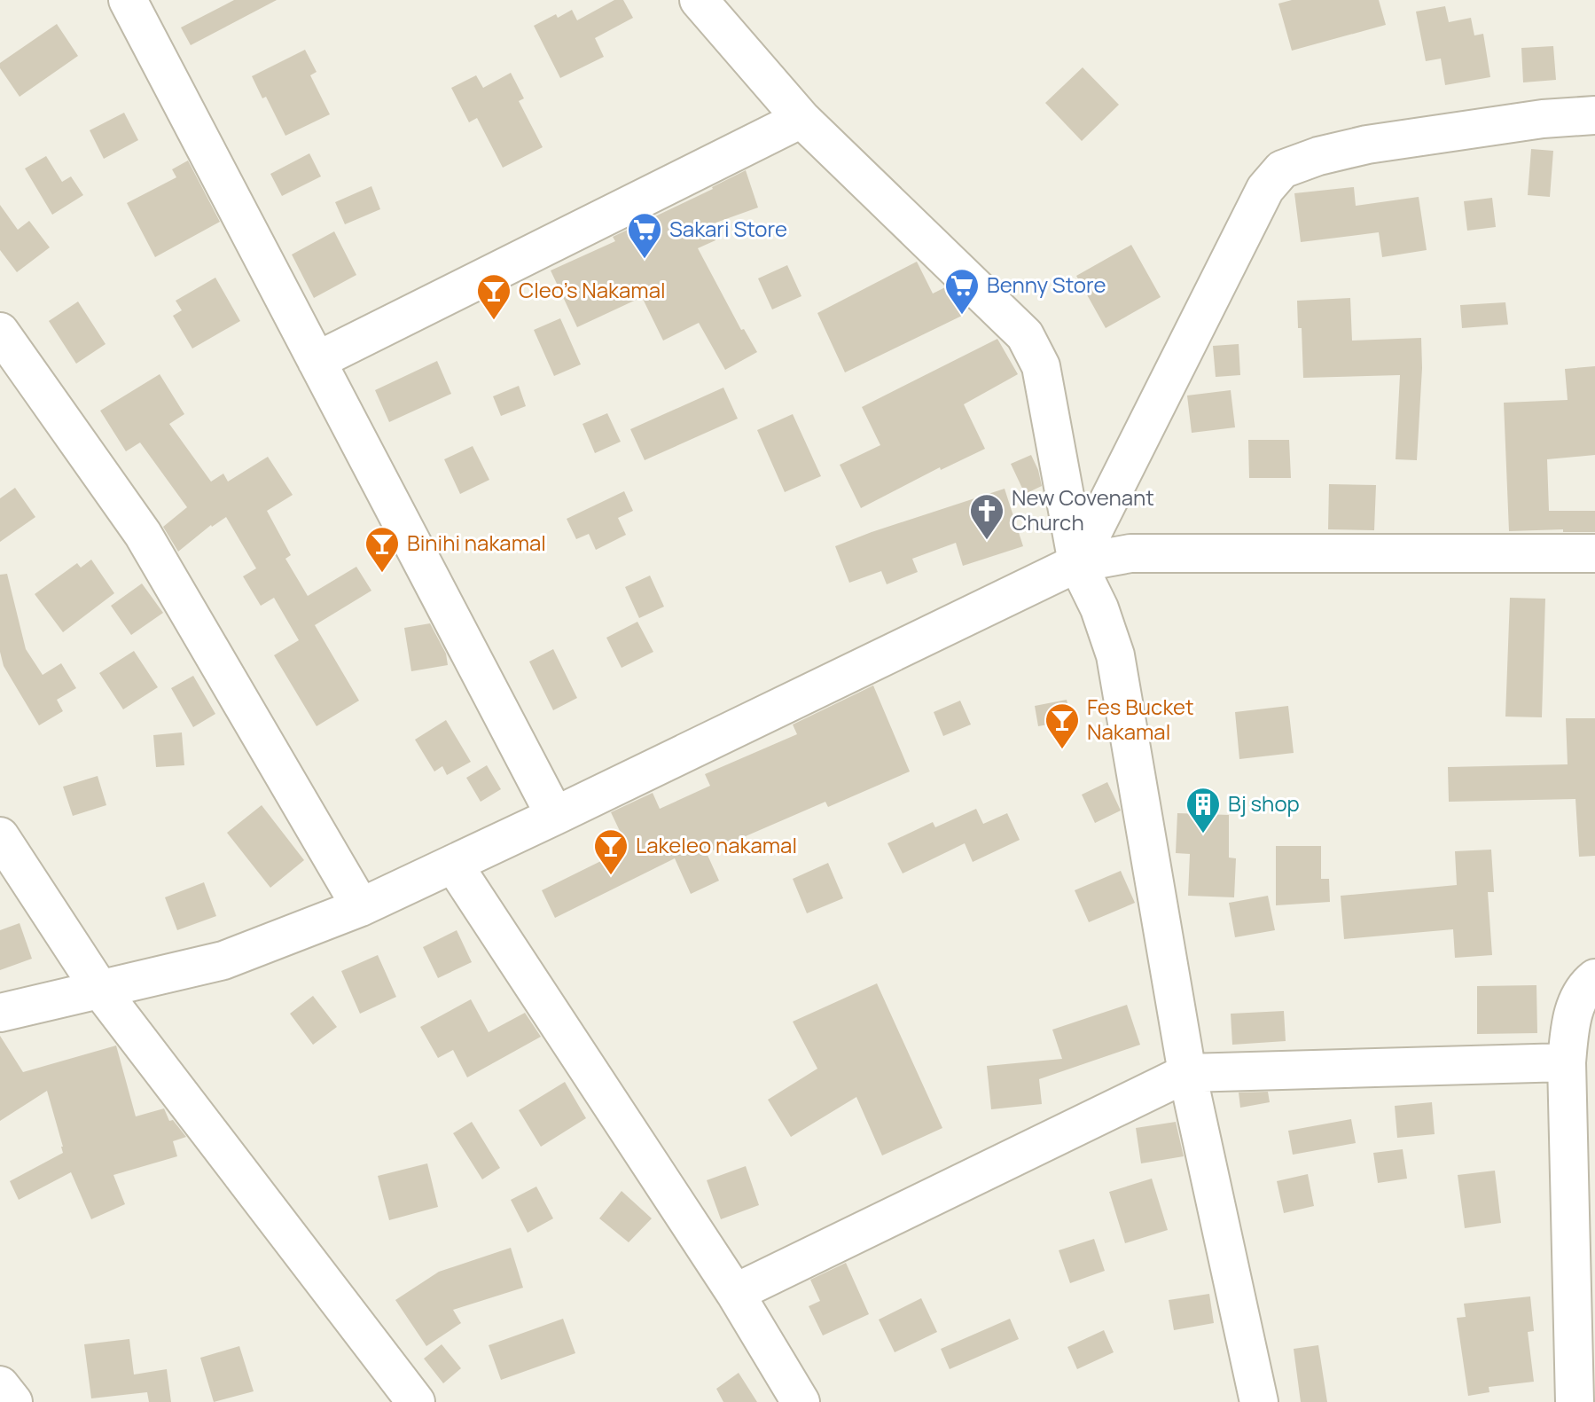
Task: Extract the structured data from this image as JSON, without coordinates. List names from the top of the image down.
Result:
{
  "places": {
    "supermarket": ["Sakari Store", "Benny Store"],
    "bar": [
      "Cleo's Nakamal",
      "Binihi nakamal",
      "Fes Bucket Nakamal",
      "Lakeleo nakamal"
    ],
    "church": ["New Covenant Church"],
    "building": ["Bj shop"]
  }
}
